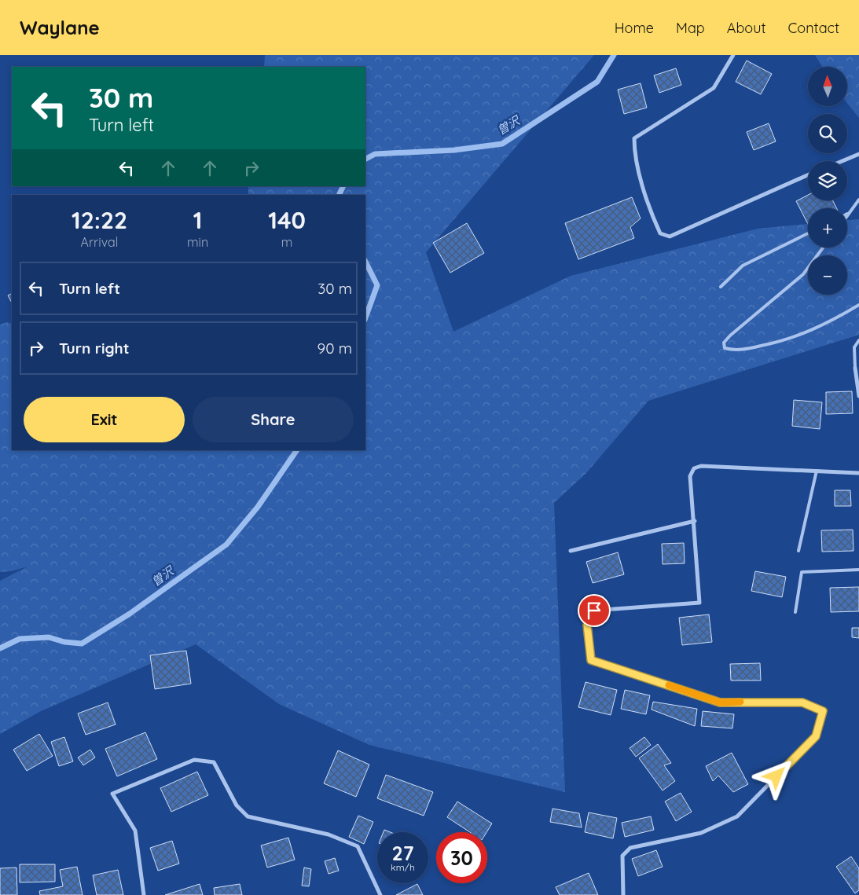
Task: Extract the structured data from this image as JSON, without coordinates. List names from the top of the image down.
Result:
{
  "water": ["曽沢"],
  "north": "top",
  "page": {
    "header": "Waylane",
    "nav": [
      "Home",
      "Map",
      "About",
      "Contact"
    ],
    "map_buttons": ["+", "−"],
    "turn": ["30 m", "Turn left"],
    "eta": [
      "12:22",
      "Arrival",
      "1",
      "min",
      "140",
      "m"
    ],
    "list": [
      {
        "name": "Turn left",
        "value": "30 m"
      },
      {
        "name": "Turn right",
        "value": "90 m"
      }
    ],
    "buttons": ["Exit", "Share"],
    "speed": "27 km/h",
    "limit": "30"
  }
}
